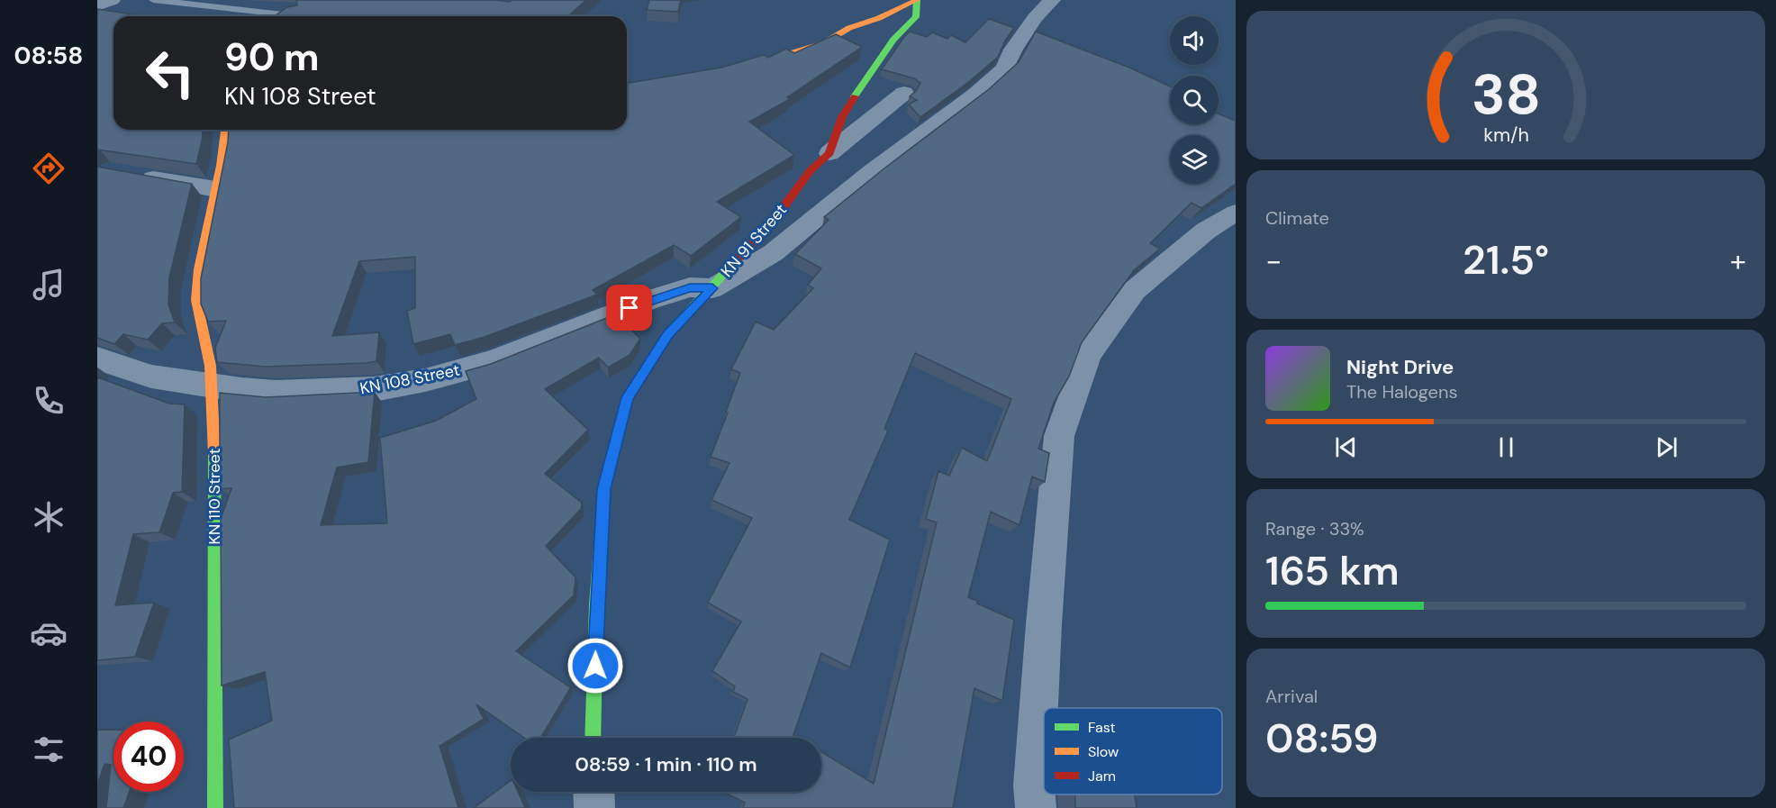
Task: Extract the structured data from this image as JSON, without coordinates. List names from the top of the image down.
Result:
{
  "streets": {
    "street": ["KN 91 Street", "KN 108 Street", "KN 110 Street"]
  },
  "crossings": [
    ["KN 91 Street", "KN 108 Street"],
    ["KN 108 Street", "KN 110 Street"]
  ],
  "legend": ["Fast", "Slow", "Jam"],
  "page": {
    "tabs": "08:58",
    "turn": ["90 m", "KN 108 Street"],
    "tile": [
      "Climate",
      ["Range · 33%", "165 km"],
      ["Arrival", "08:59"]
    ],
    "heat": ["−", "21.5°", "+"],
    "song": ["Night Drive", "The Halogens"],
    "limit": "40",
    "trip": "08:59 · 1 min · 110 m",
    "gauge": ["38", "km/h"]
  }
}
